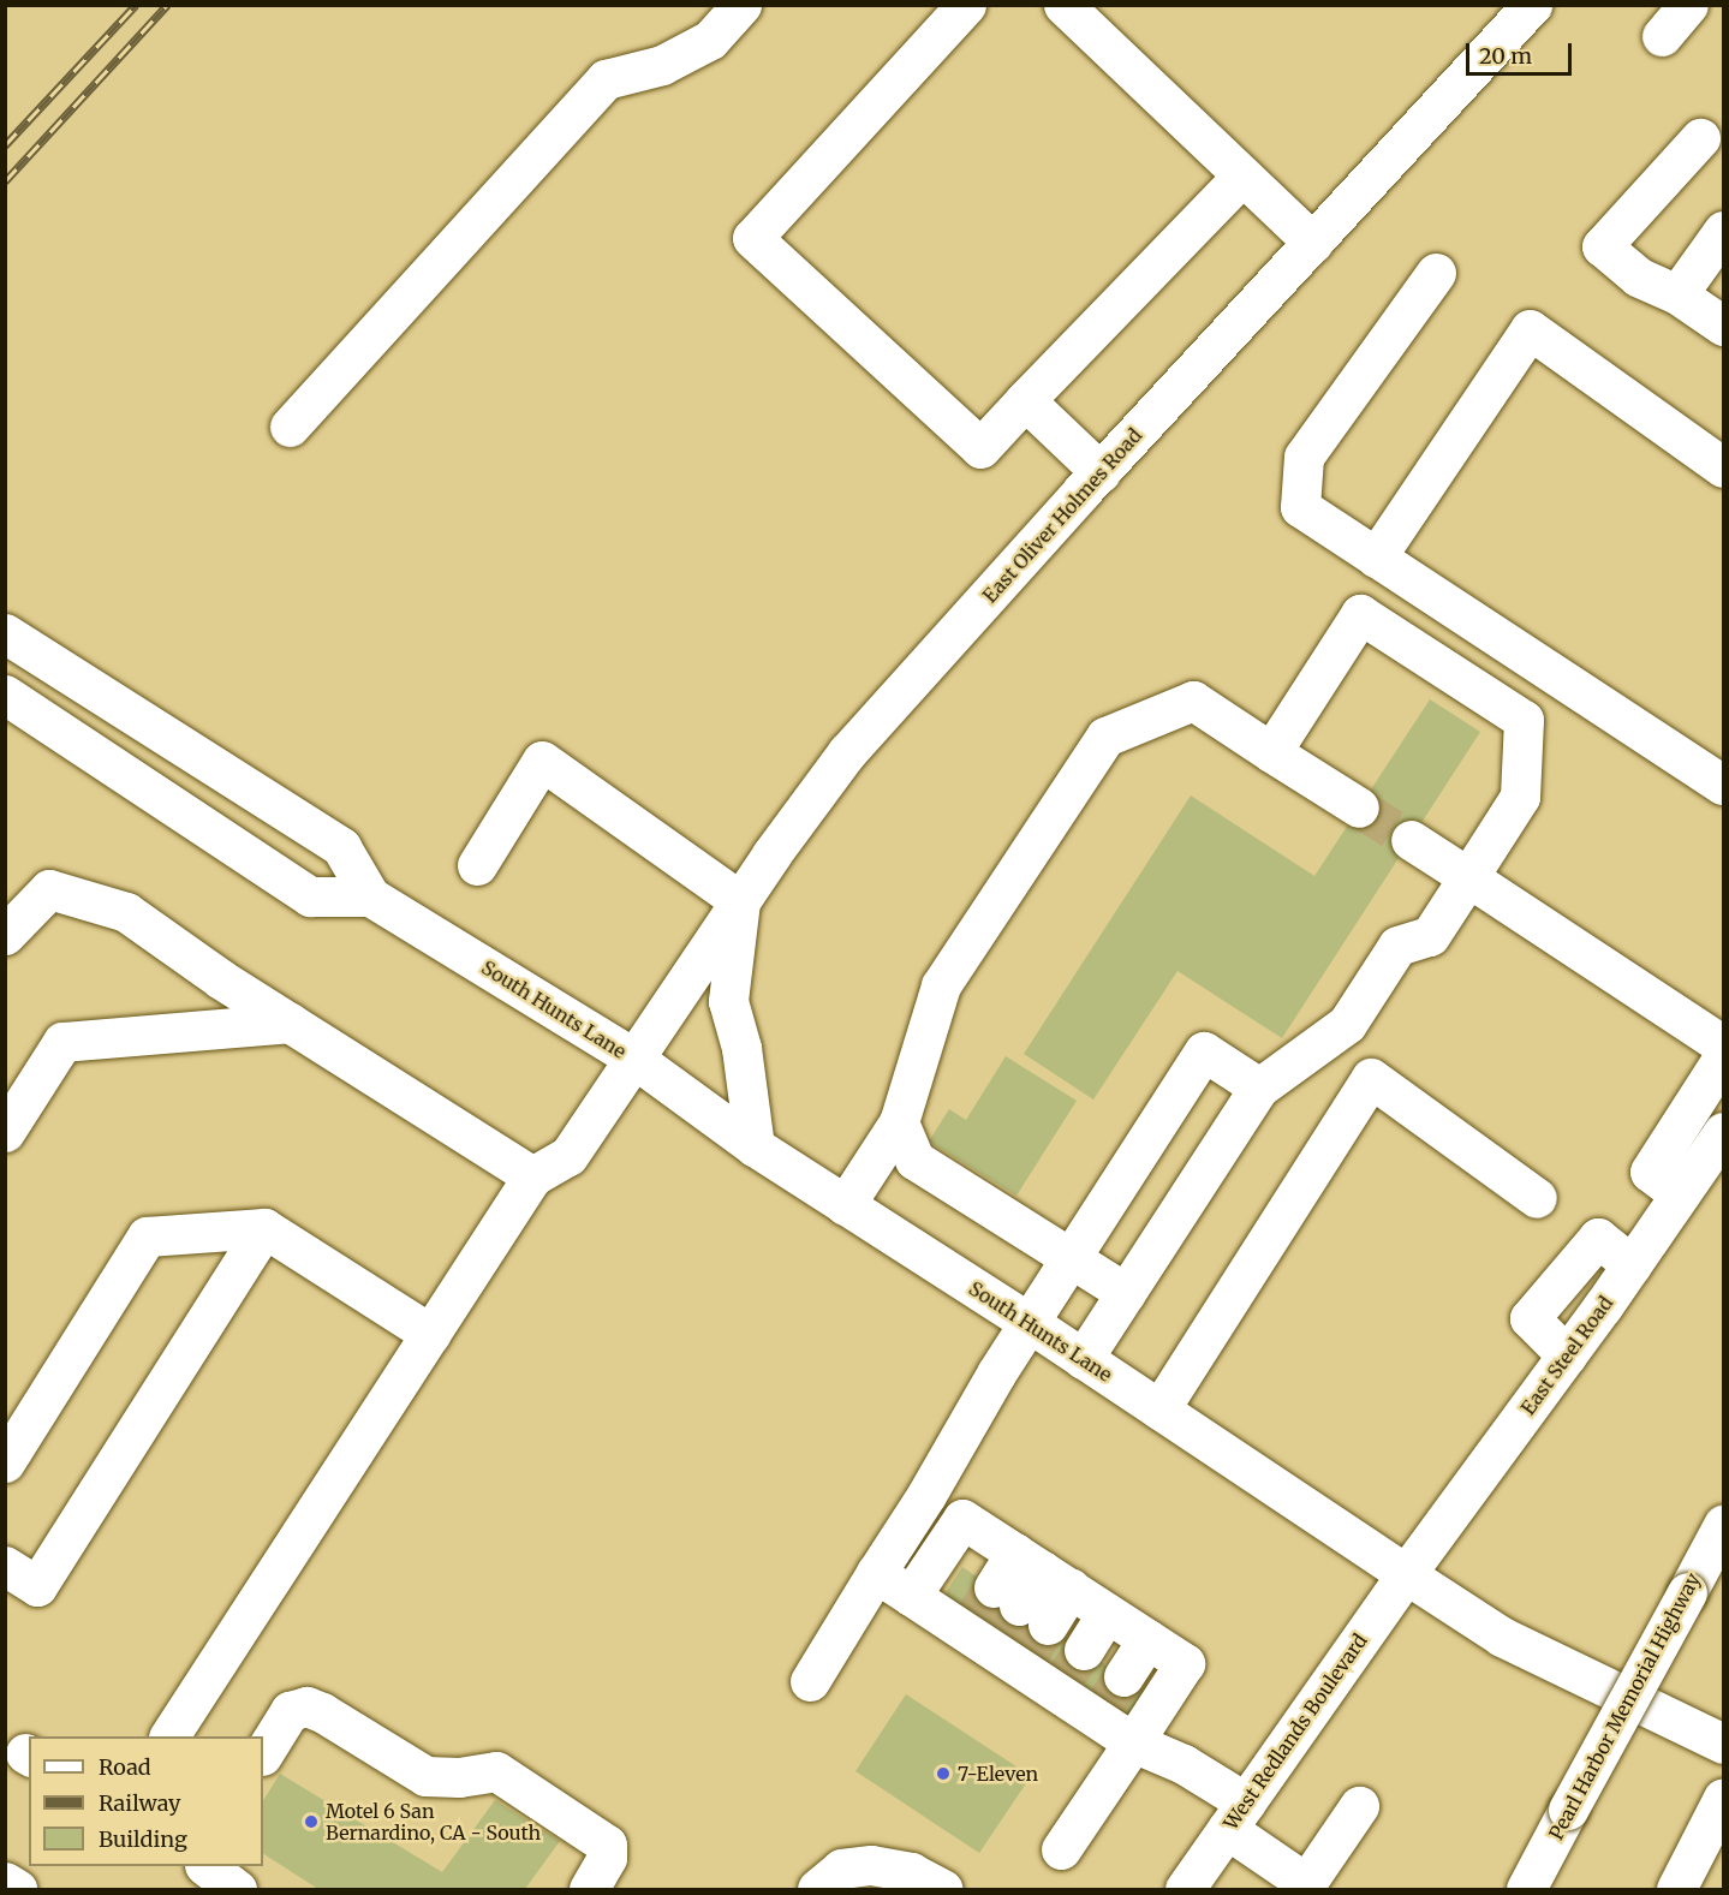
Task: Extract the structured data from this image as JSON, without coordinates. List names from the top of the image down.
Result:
{
  "streets": {
    "main road": [
      "East Oliver Holmes Road",
      "South Hunts Lane",
      "East Steel Road",
      "Pearl Harbor Memorial Highway",
      "West Redlands Boulevard"
    ]
  },
  "crossings": [
    ["East Oliver Holmes Road", "South Hunts Lane"],
    ["South Hunts Lane", "East Steel Road"],
    ["South Hunts Lane", "West Redlands Boulevard"],
    ["East Steel Road", "West Redlands Boulevard"]
  ],
  "places": ["7-Eleven", "Motel 6 San Bernardino, CA - South"],
  "legend": ["Road", "Railway", "Building"],
  "scale_bar": "20 m"
}
